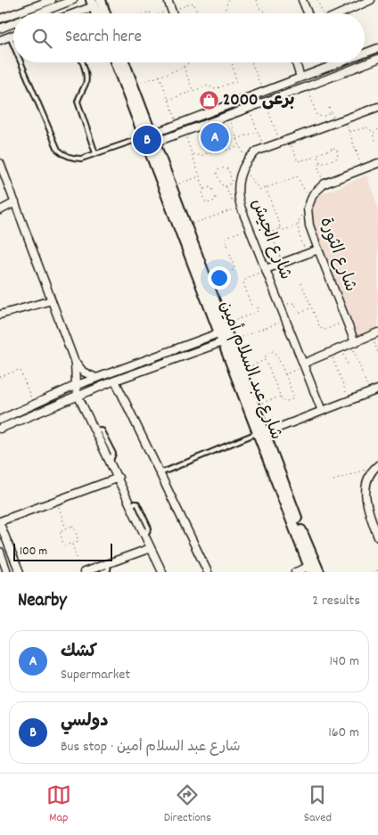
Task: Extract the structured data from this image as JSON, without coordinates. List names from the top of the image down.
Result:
{
  "streets": {
    "street": ["شارع الجيش", "شارع الثورة", "شارع عبد السلام أمين"]
  },
  "places": {
    "shop": ["برعى 2000"]
  },
  "scale_bar": "100 m",
  "page": {
    "search": "Search here",
    "pins": ["A", "B"],
    "scale": "100 m",
    "heading": ["Nearby", "2 results"],
    "list": [
      {
        "mark": "A",
        "name": "كشك",
        "note": "Supermarket",
        "value": "140 m"
      },
      {
        "mark": "B",
        "name": "دولسي",
        "note": "Bus stop · شارع عبد السلام أمين",
        "value": "160 m"
      }
    ],
    "nav": ["Map", "Directions", "Saved"]
  }
}
